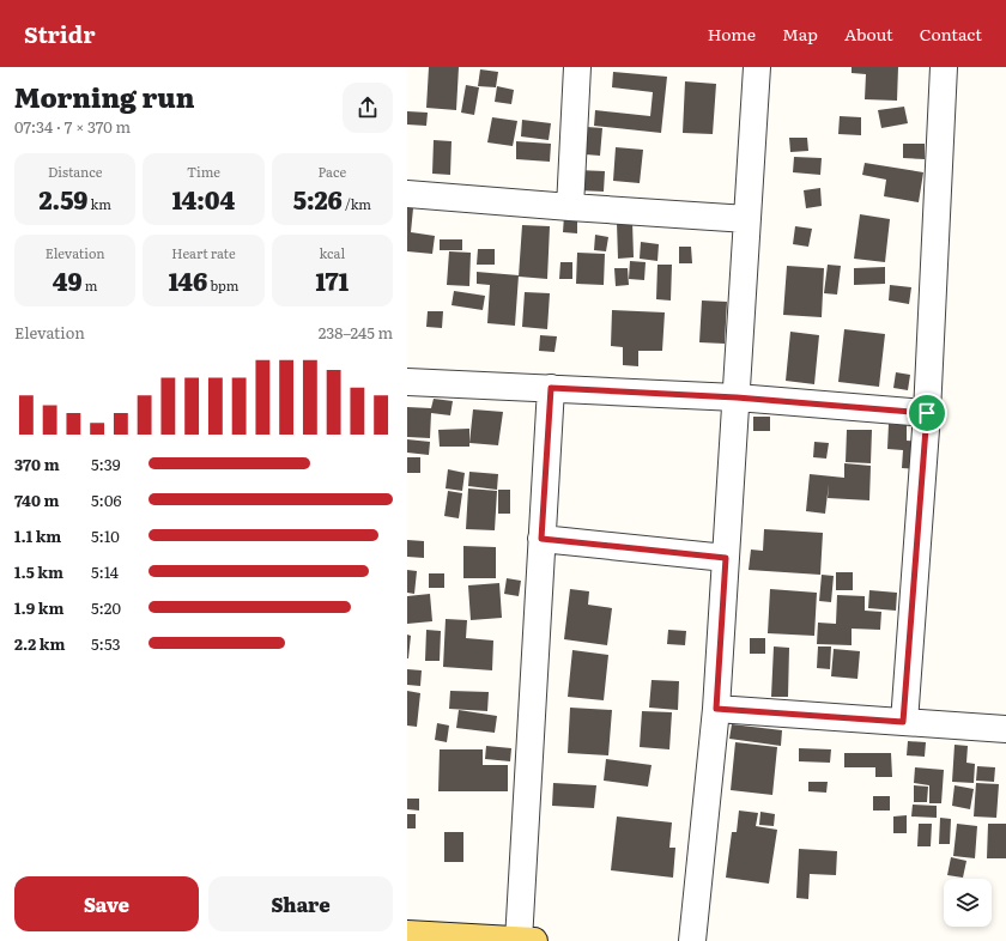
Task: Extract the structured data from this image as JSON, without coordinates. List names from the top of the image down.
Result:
{
  "page": {
    "header": "Stridr",
    "nav": [
      "Home",
      "Map",
      "About",
      "Contact"
    ],
    "heading": ["Morning run", "07:34 · 7 × 370 m"],
    "stats": [
      ["Distance", "2.59 km"],
      ["Time", "14:04"],
      ["Pace", "5:26 /km"],
      ["Elevation", "49 m"],
      ["Heart rate", "146 bpm"],
      ["kcal", "171"]
    ],
    "chart": ["Elevation", "238–245 m"],
    "list": [
      {
        "name": "370 m",
        "note": "5:39"
      },
      {
        "name": "740 m",
        "note": "5:06"
      },
      {
        "name": "1.1 km",
        "note": "5:10"
      },
      {
        "name": "1.5 km",
        "note": "5:14"
      },
      {
        "name": "1.9 km",
        "note": "5:20"
      },
      {
        "name": "2.2 km",
        "note": "5:53"
      }
    ],
    "buttons": ["Save", "Share"]
  }
}
